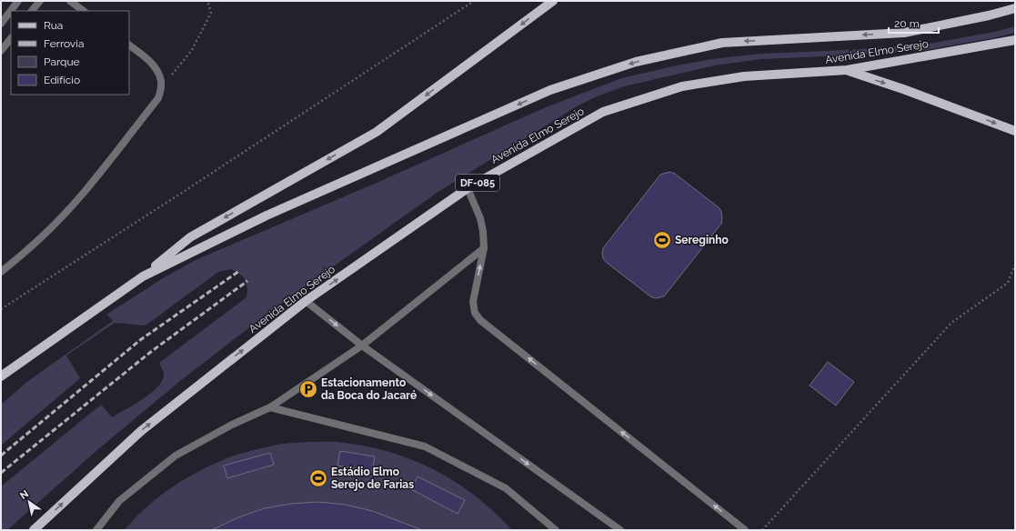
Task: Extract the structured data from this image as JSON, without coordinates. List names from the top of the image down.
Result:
{
  "streets": {
    "main road": ["Avenida Elmo Serejo", "DF-085"]
  },
  "places": {
    "sports": ["Sereginho", "Estádio Elmo Serejo de Farias"],
    "parking": ["Estacionamento da Boca do Jacaré"]
  },
  "legend": [
    "Rua",
    "Ferrovia",
    "Parque",
    "Edifício"
  ],
  "scale_bar": "20 m",
  "north": "top left"
}
